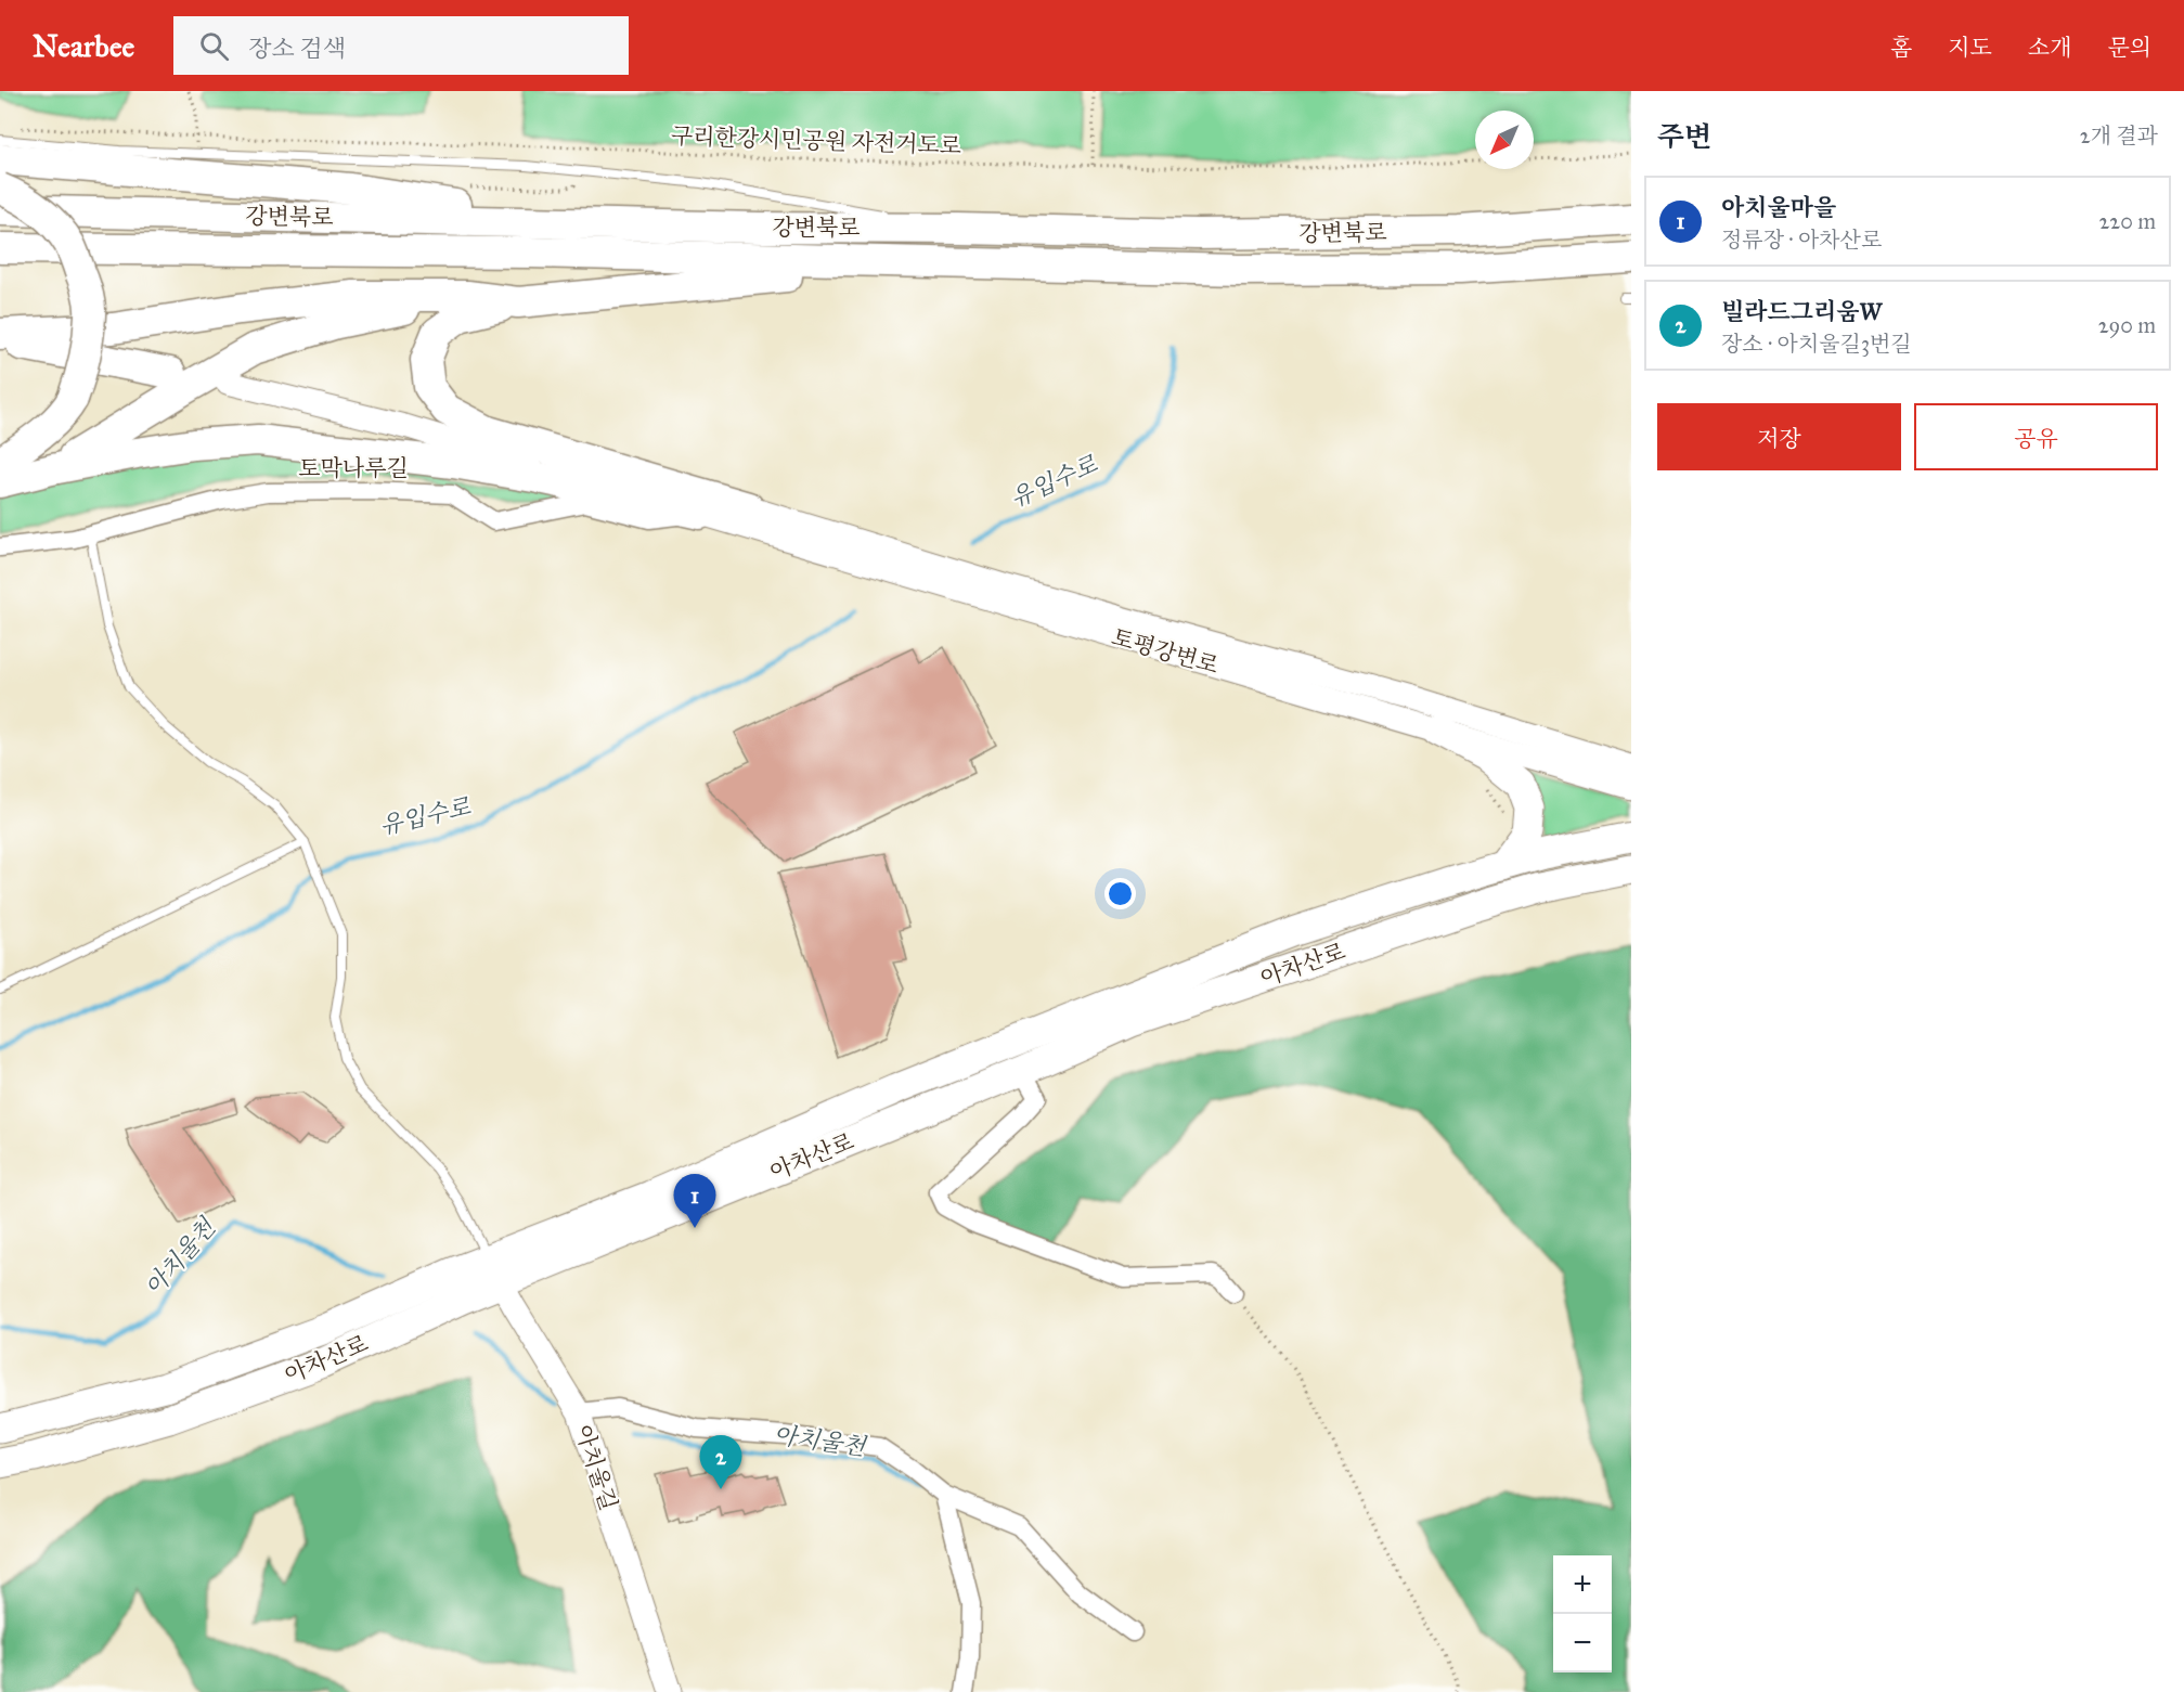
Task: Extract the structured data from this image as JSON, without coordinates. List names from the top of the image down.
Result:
{
  "streets": {
    "highway": ["강변북로"],
    "main road": ["아차산로"],
    "street": ["토막나루길", "토평강변로", "아치울길"],
    "path": ["구리한강시민공원 자전거도로"]
  },
  "crossings": [
    ["토막나루길", "토평강변로"],
    ["아차산로", "아치울길"]
  ],
  "water": ["유입수로", "아치울천"],
  "north": "bottom left",
  "page": {
    "header": "Nearbee",
    "search": "장소 검색",
    "nav": [
      "홈",
      "지도",
      "소개",
      "문의"
    ],
    "heading": ["주변", "2개 결과"],
    "list": [
      {
        "mark": "1",
        "name": "아치울마을",
        "note": "정류장 · 아차산로",
        "value": "220 m"
      },
      {
        "mark": "2",
        "name": "빌라드그리움W",
        "note": "장소 · 아치울길3번길",
        "value": "290 m"
      }
    ],
    "buttons": ["저장", "공유"],
    "pins": ["1", "2"],
    "map_buttons": ["+", "−"]
  }
}
